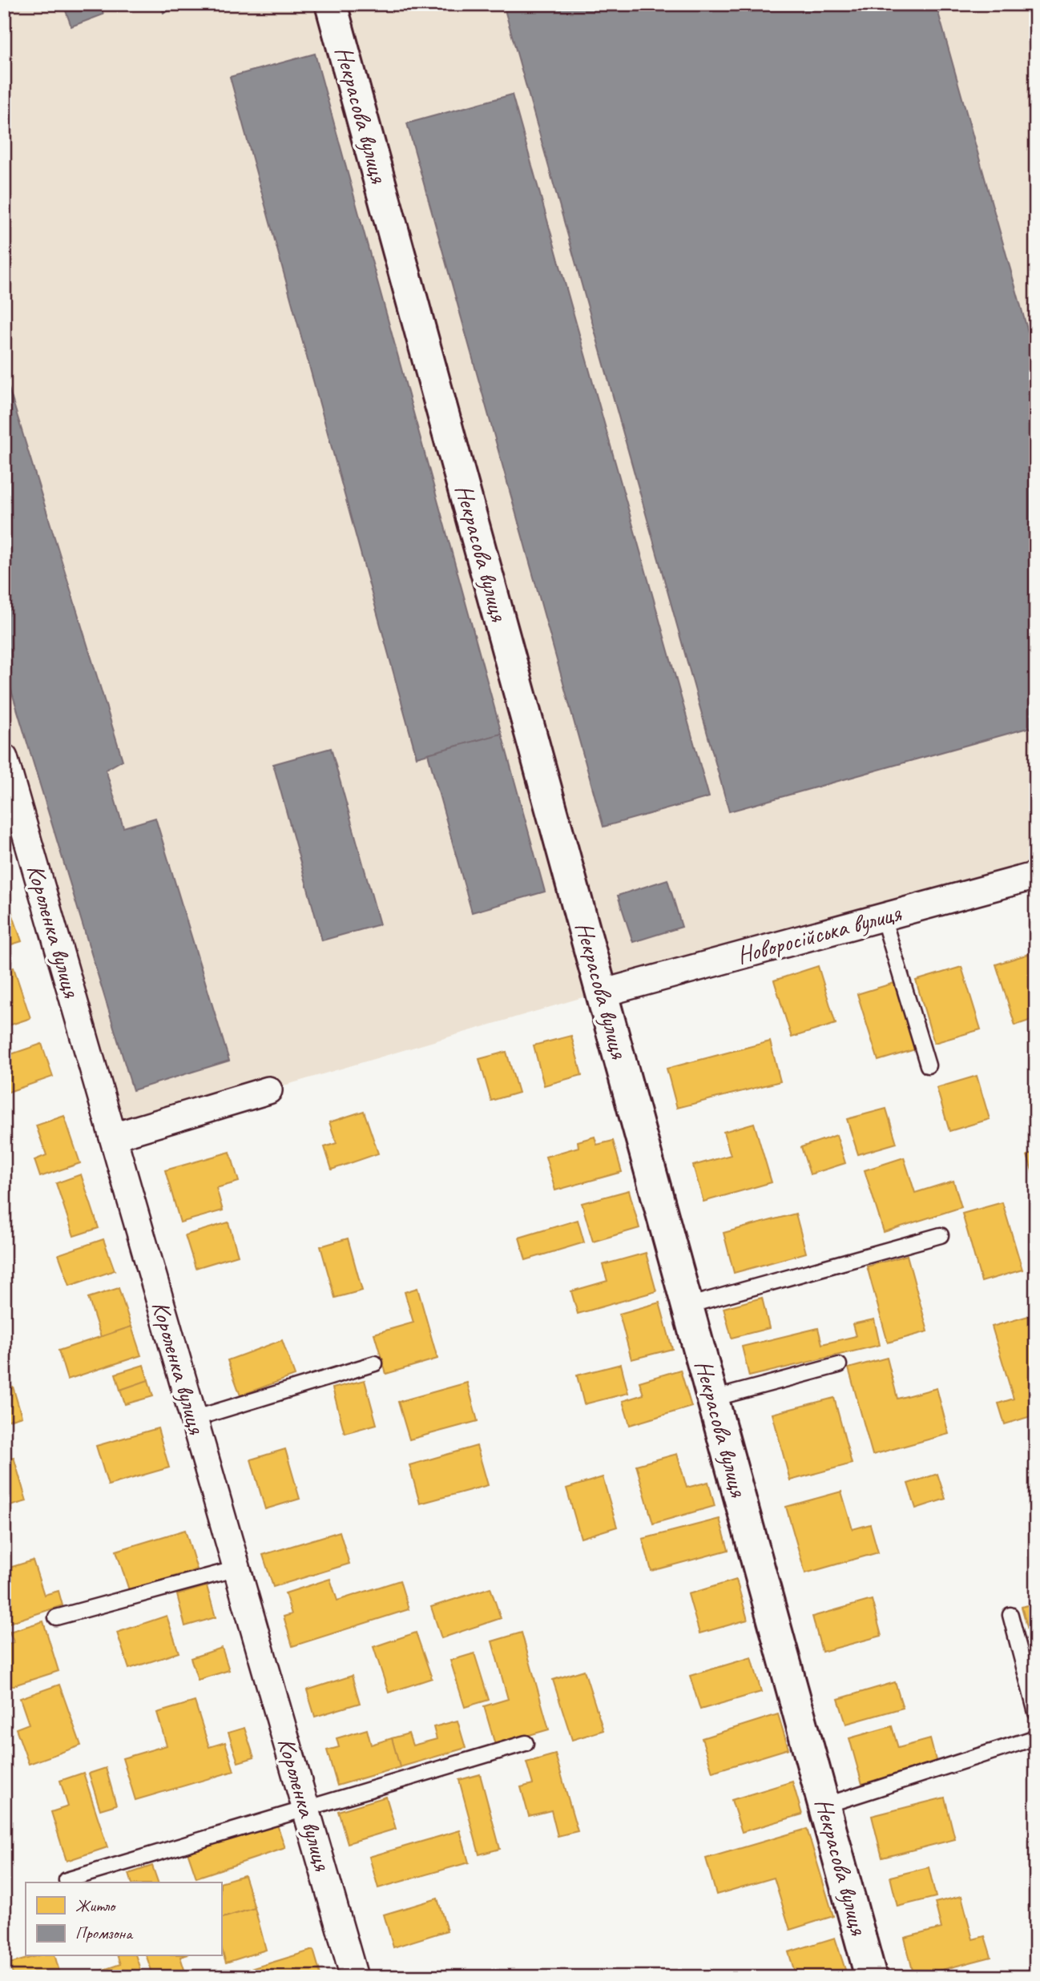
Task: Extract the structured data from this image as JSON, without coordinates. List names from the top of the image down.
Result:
{
  "streets": {
    "street": ["Некрасова вулиця", "Короленка вулиця", "Новоросійська вулиця"]
  },
  "crossings": [
    ["Некрасова вулиця", "Новоросійська вулиця"]
  ],
  "legend": ["Житло", "Промзона"]
}
